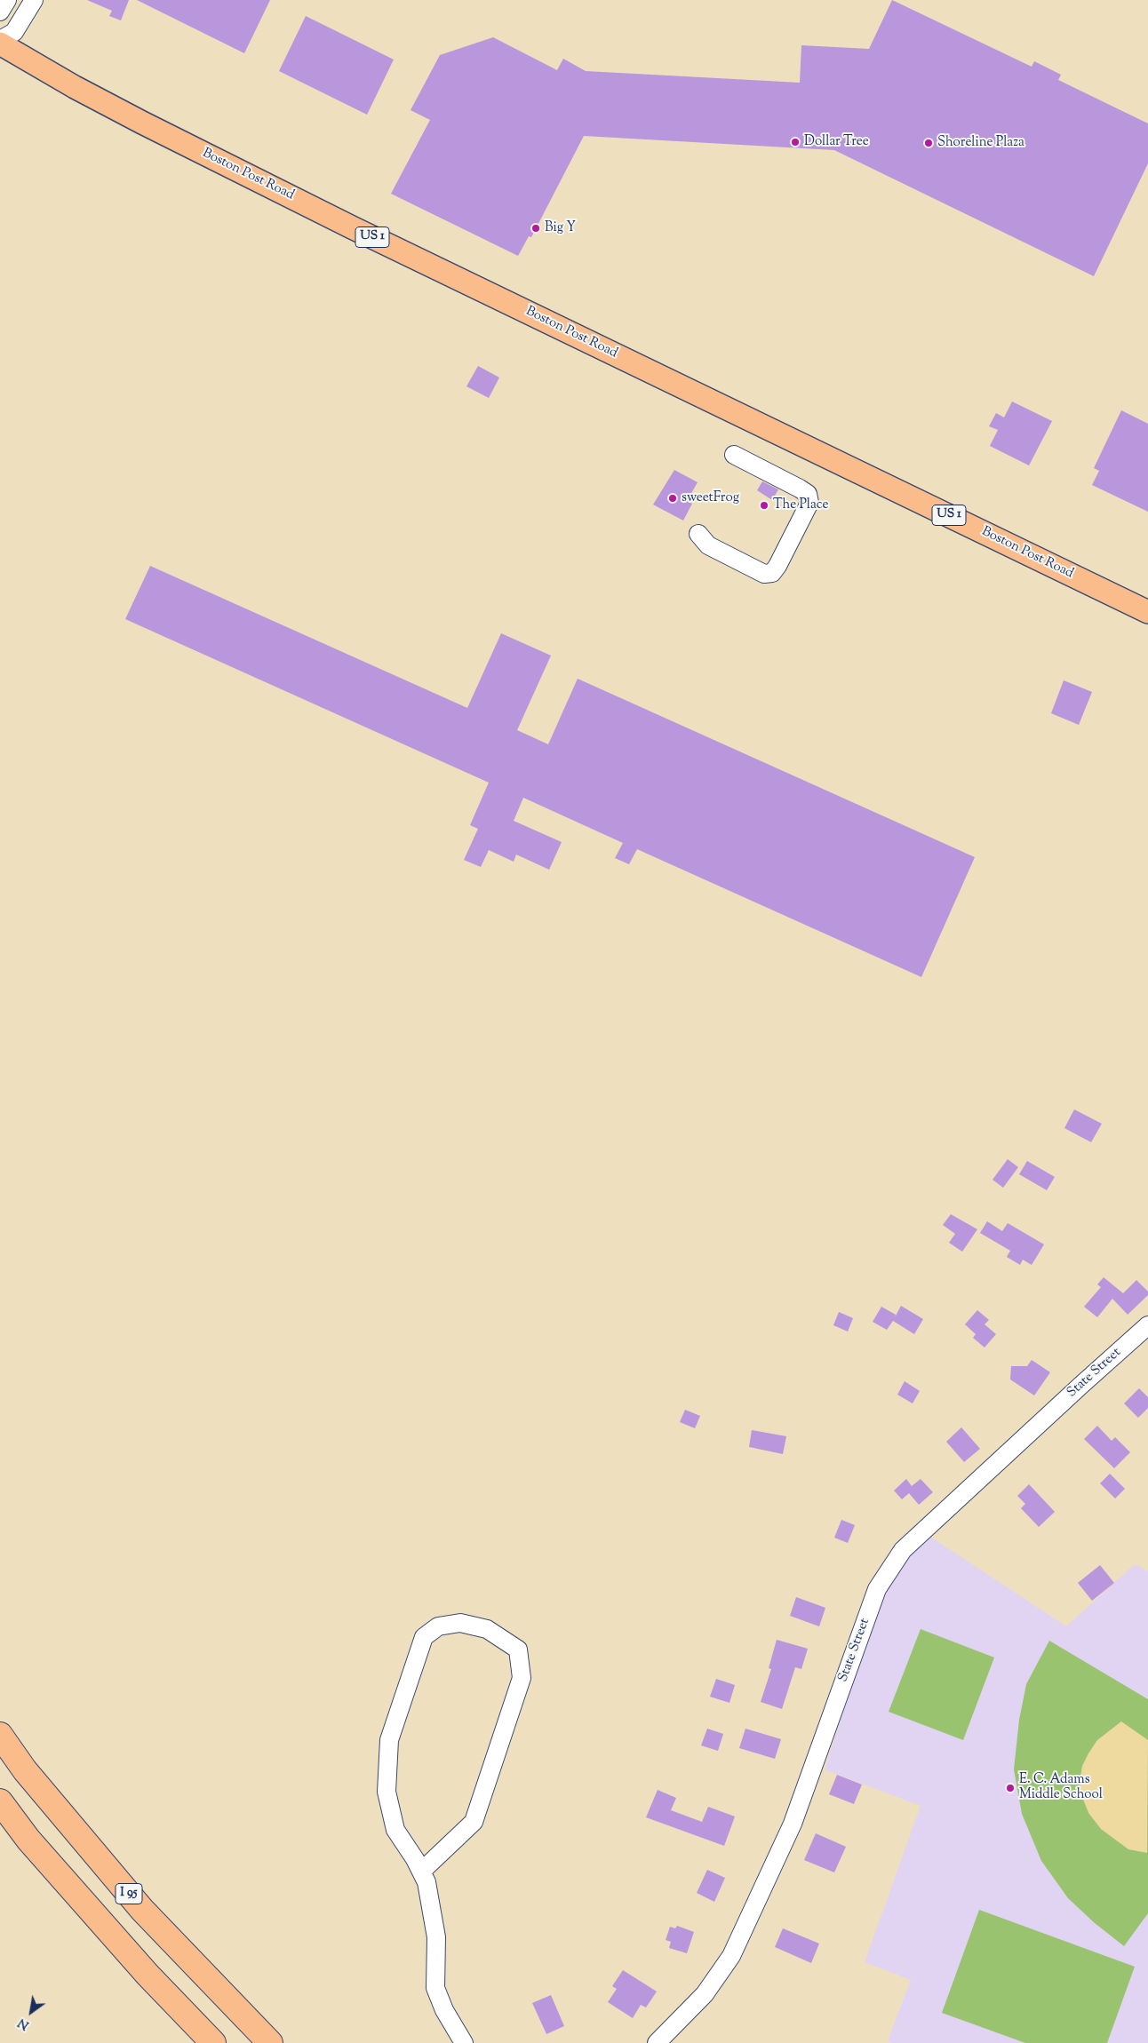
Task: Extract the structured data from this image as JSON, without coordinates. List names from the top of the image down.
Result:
{
  "streets": {
    "highway": ["I 95"],
    "main road": ["Boston Post Road", "US 1"],
    "street": ["State Street"]
  },
  "places": [
    "Dollar Tree",
    "Shoreline Plaza",
    "Big Y",
    "sweetFrog",
    "The Place",
    "E. C. Adams Middle School"
  ],
  "north": "bottom left"
}
